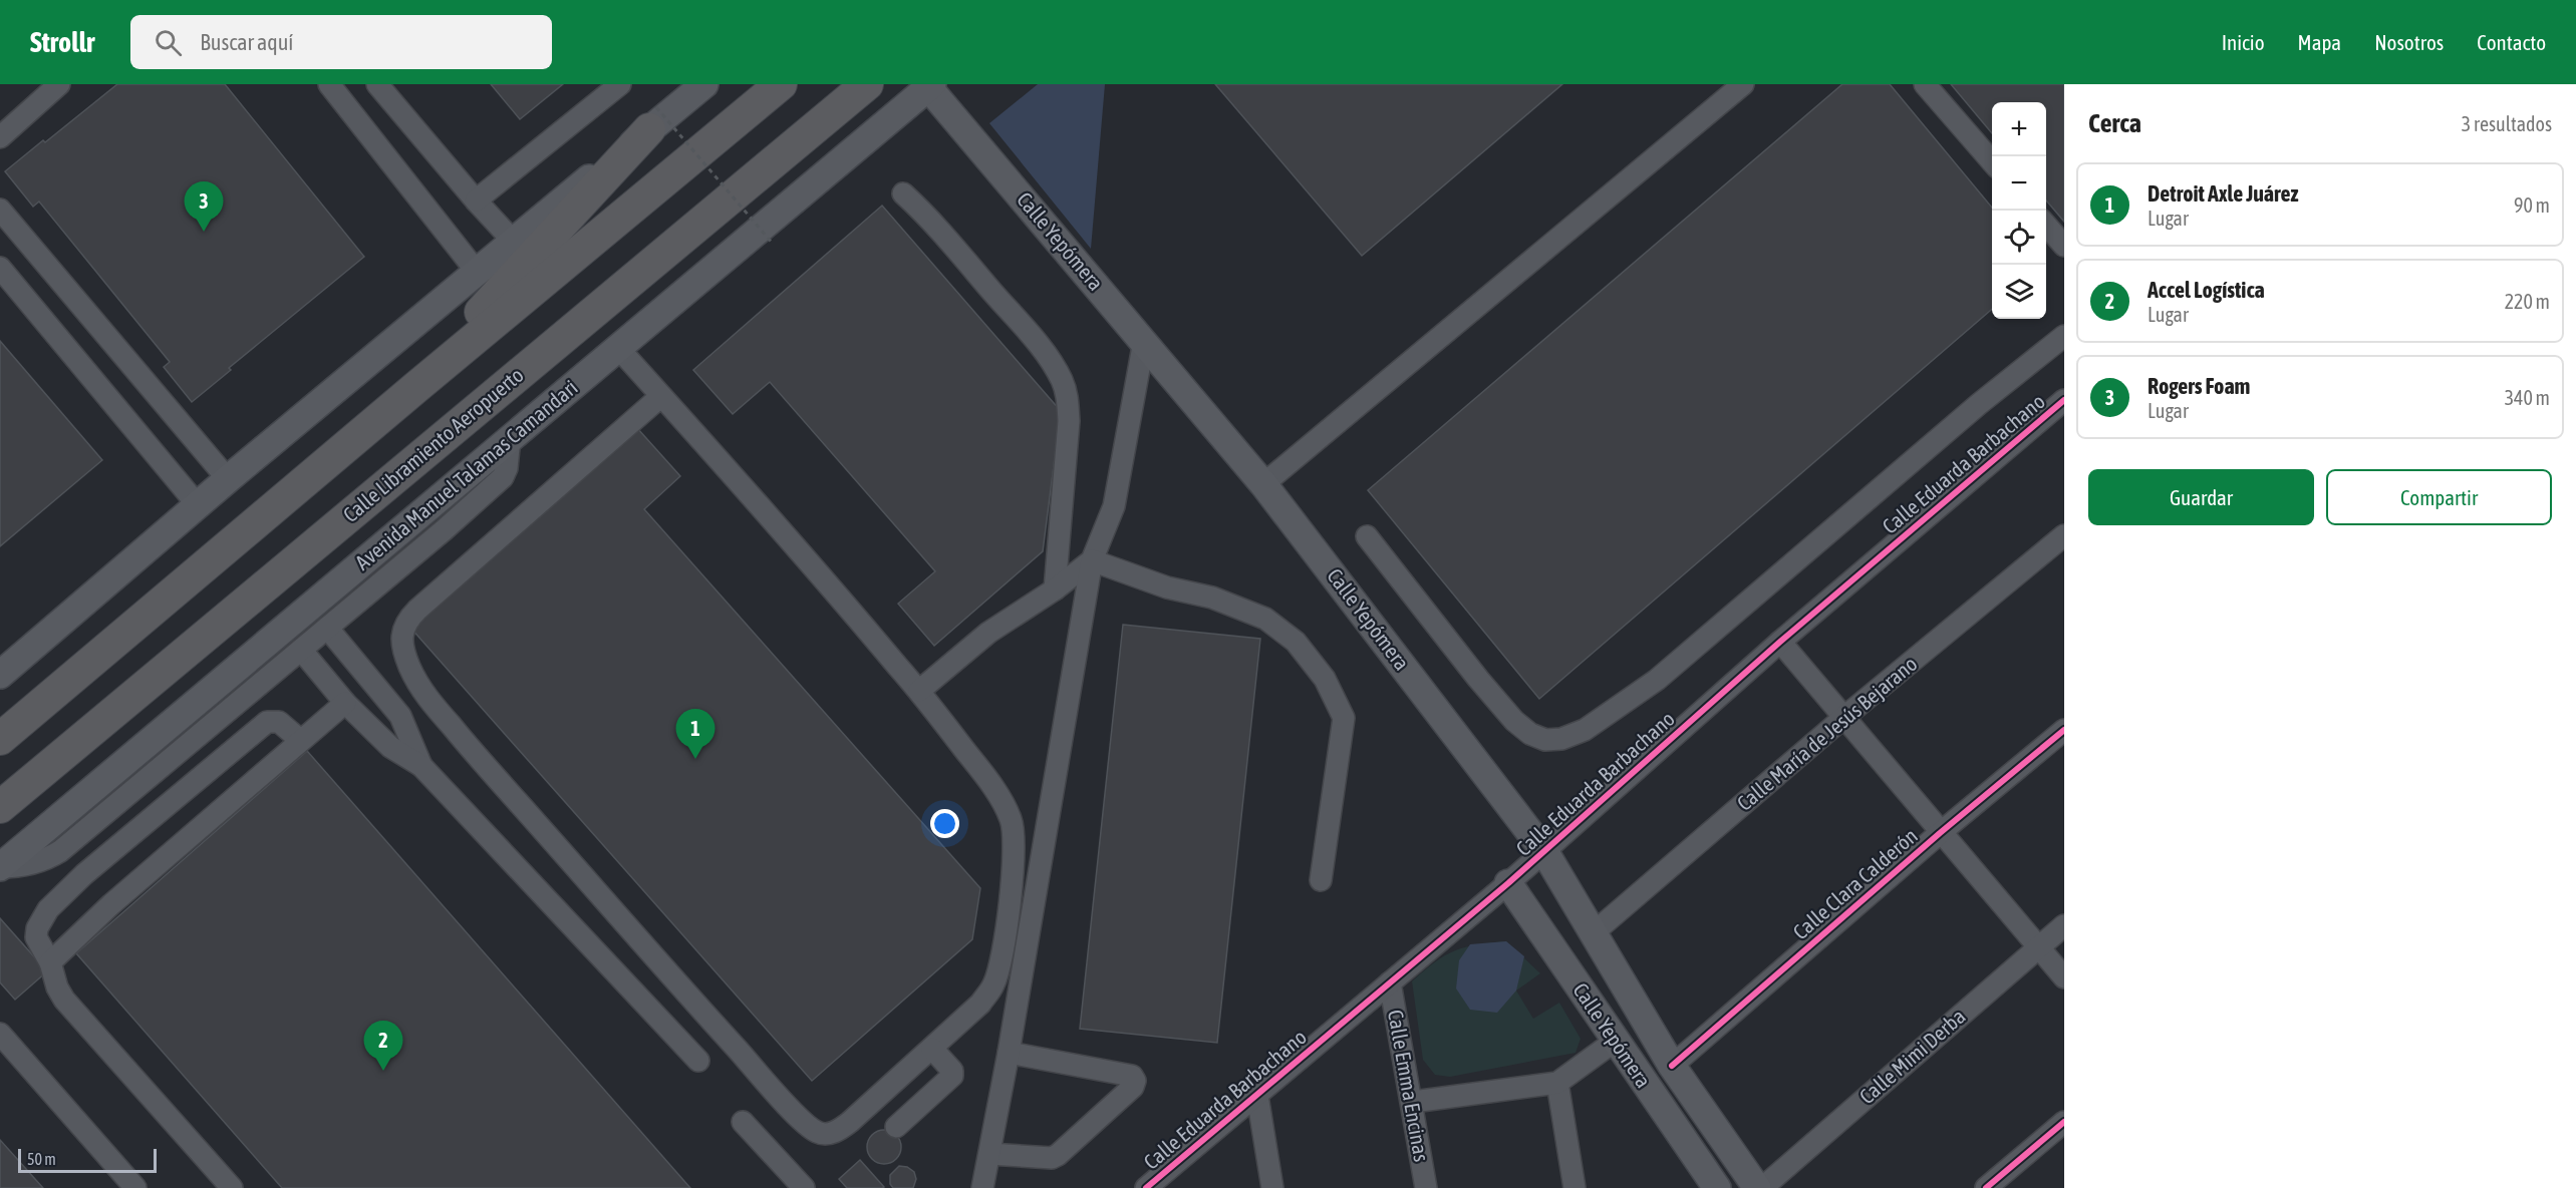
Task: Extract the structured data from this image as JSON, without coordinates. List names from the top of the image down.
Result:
{
  "streets": {
    "highway": ["Calle Libramiento Aeropuerto"],
    "main road": ["Calle Yepómera", "Avenida Manuel Talamas Camandari"],
    "street": [
      "Calle Eduarda Barbachano",
      "Calle María de Jesús Bejarano",
      "Calle Clara Calderón",
      "Calle Mimi Derba",
      "Calle Emma Encinas"
    ]
  },
  "crossings": [
    ["Calle Yepómera", "Calle Eduarda Barbachano"],
    ["Calle Yepómera", "Avenida Manuel Talamas Camandari"],
    ["Calle Yepómera", "Calle María de Jesús Bejarano"],
    ["Calle Yepómera", "Calle Clara Calderón"],
    ["Calle Eduarda Barbachano", "Calle Emma Encinas"]
  ],
  "scale_bar": "50 m",
  "page": {
    "header": "Strollr",
    "search": "Buscar aquí",
    "nav": [
      "Inicio",
      "Mapa",
      "Nosotros",
      "Contacto"
    ],
    "heading": ["Cerca", "3 resultados"],
    "map_buttons": ["+", "−"],
    "list": [
      {
        "mark": "1",
        "name": "Detroit Axle Juárez",
        "note": "Lugar",
        "value": "90 m"
      },
      {
        "mark": "2",
        "name": "Accel Logística",
        "note": "Lugar",
        "value": "220 m"
      },
      {
        "mark": "3",
        "name": "Rogers Foam",
        "note": "Lugar",
        "value": "340 m"
      }
    ],
    "pins": ["3", "1", "2"],
    "buttons": ["Guardar", "Compartir"],
    "scale": "50 m"
  }
}
